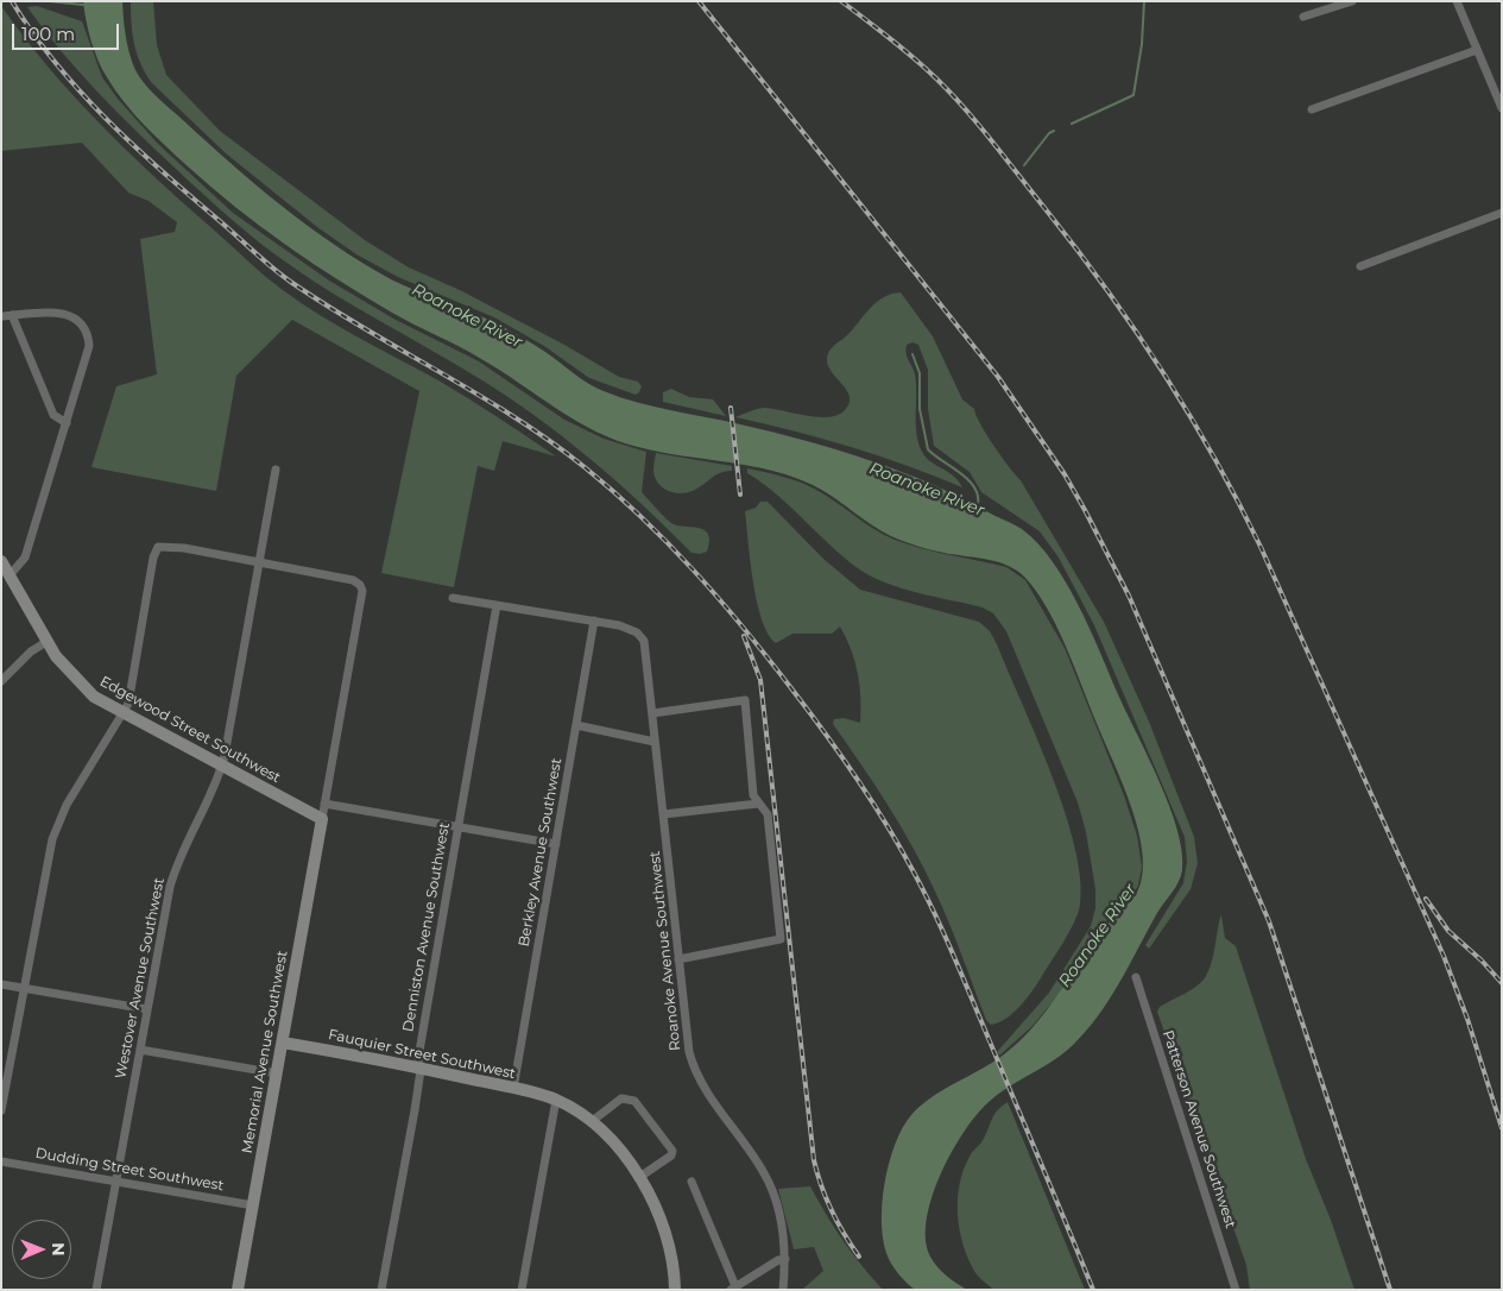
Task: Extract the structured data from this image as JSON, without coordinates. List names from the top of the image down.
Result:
{
  "streets": {
    "street": [
      "Edgewood Street Southwest",
      "Berkley Avenue Southwest",
      "Denniston Avenue Southwest",
      "Roanoke Avenue Southwest",
      "Westover Avenue Southwest",
      "Memorial Avenue Southwest",
      "Fauquier Street Southwest",
      "Patterson Avenue Southwest",
      "Dudding Street Southwest"
    ]
  },
  "crossings": [
    ["Edgewood Street Southwest", "Westover Avenue Southwest"],
    ["Edgewood Street Southwest", "Memorial Avenue Southwest"],
    ["Berkley Avenue Southwest", "Roanoke Avenue Southwest"],
    ["Berkley Avenue Southwest", "Fauquier Street Southwest"],
    ["Denniston Avenue Southwest", "Roanoke Avenue Southwest"],
    ["Denniston Avenue Southwest", "Fauquier Street Southwest"],
    ["Westover Avenue Southwest", "Dudding Street Southwest"],
    ["Memorial Avenue Southwest", "Fauquier Street Southwest"],
    ["Memorial Avenue Southwest", "Dudding Street Southwest"]
  ],
  "water": ["Roanoke River"],
  "scale_bar": "100 m",
  "north": "right"
}
